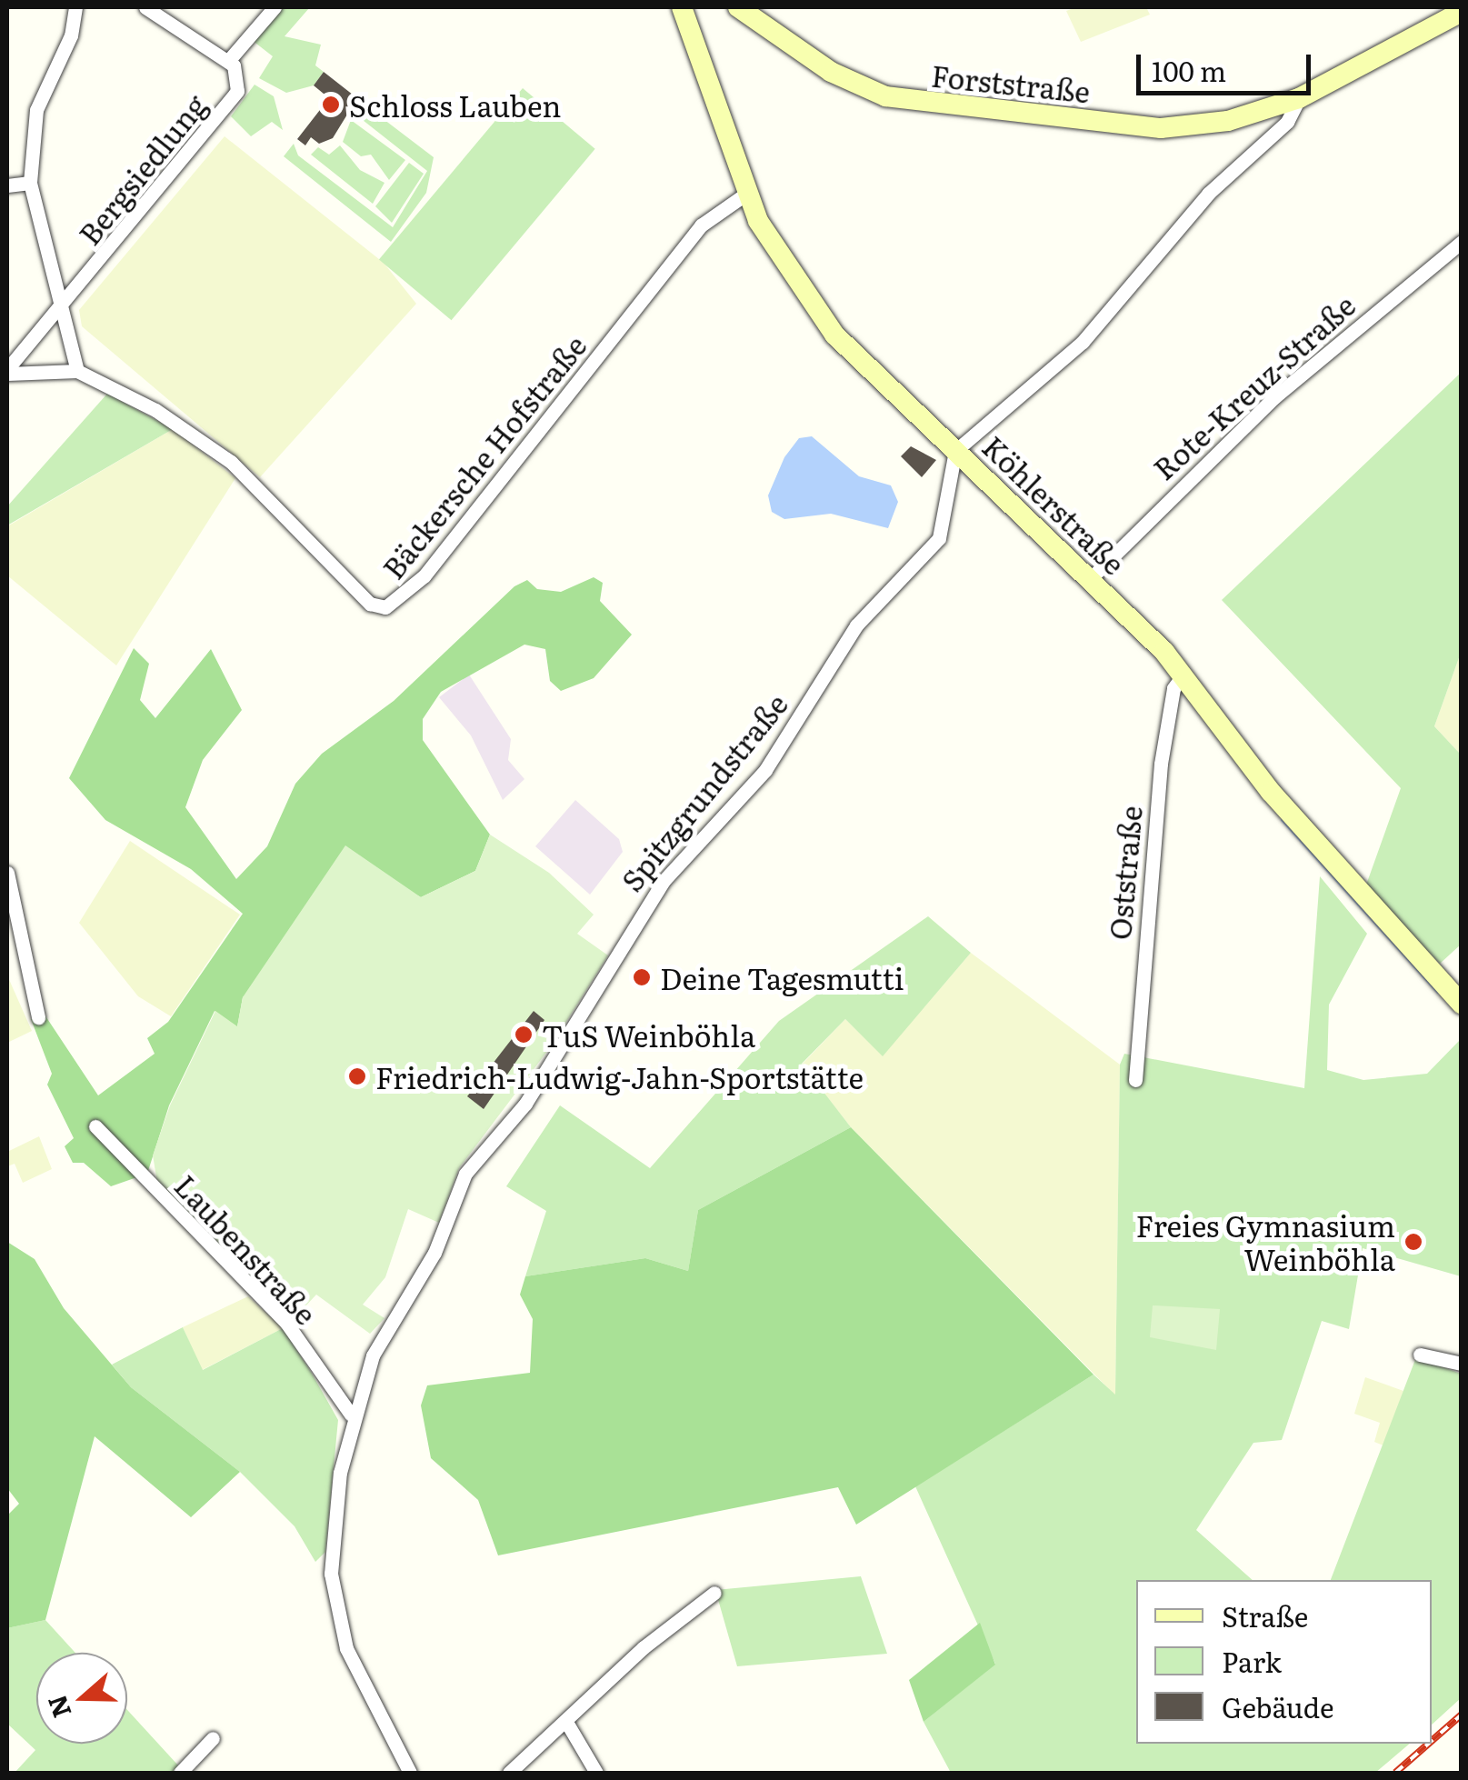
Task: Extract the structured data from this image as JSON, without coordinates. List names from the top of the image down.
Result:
{
  "streets": {
    "street": [
      "Forststraße",
      "Bergsiedlung",
      "Rote-Kreuz-Straße",
      "Bäckersche Hofstraße",
      "Köhlerstraße",
      "Spitzgrundstraße",
      "Oststraße",
      "Laubenstraße"
    ]
  },
  "crossings": [
    ["Rote-Kreuz-Straße", "Köhlerstraße"],
    ["Bäckersche Hofstraße", "Köhlerstraße"],
    ["Köhlerstraße", "Spitzgrundstraße"],
    ["Köhlerstraße", "Oststraße"],
    ["Spitzgrundstraße", "Laubenstraße"]
  ],
  "places": [
    "Schloss Lauben",
    "Deine Tagesmutti",
    "TuS Weinböhla",
    "Friedrich-Ludwig-Jahn-Sportstätte",
    "Freies Gymnasium Weinböhla"
  ],
  "legend": ["Straße", "Park", "Gebäude"],
  "scale_bar": "100 m",
  "north": "left"
}
